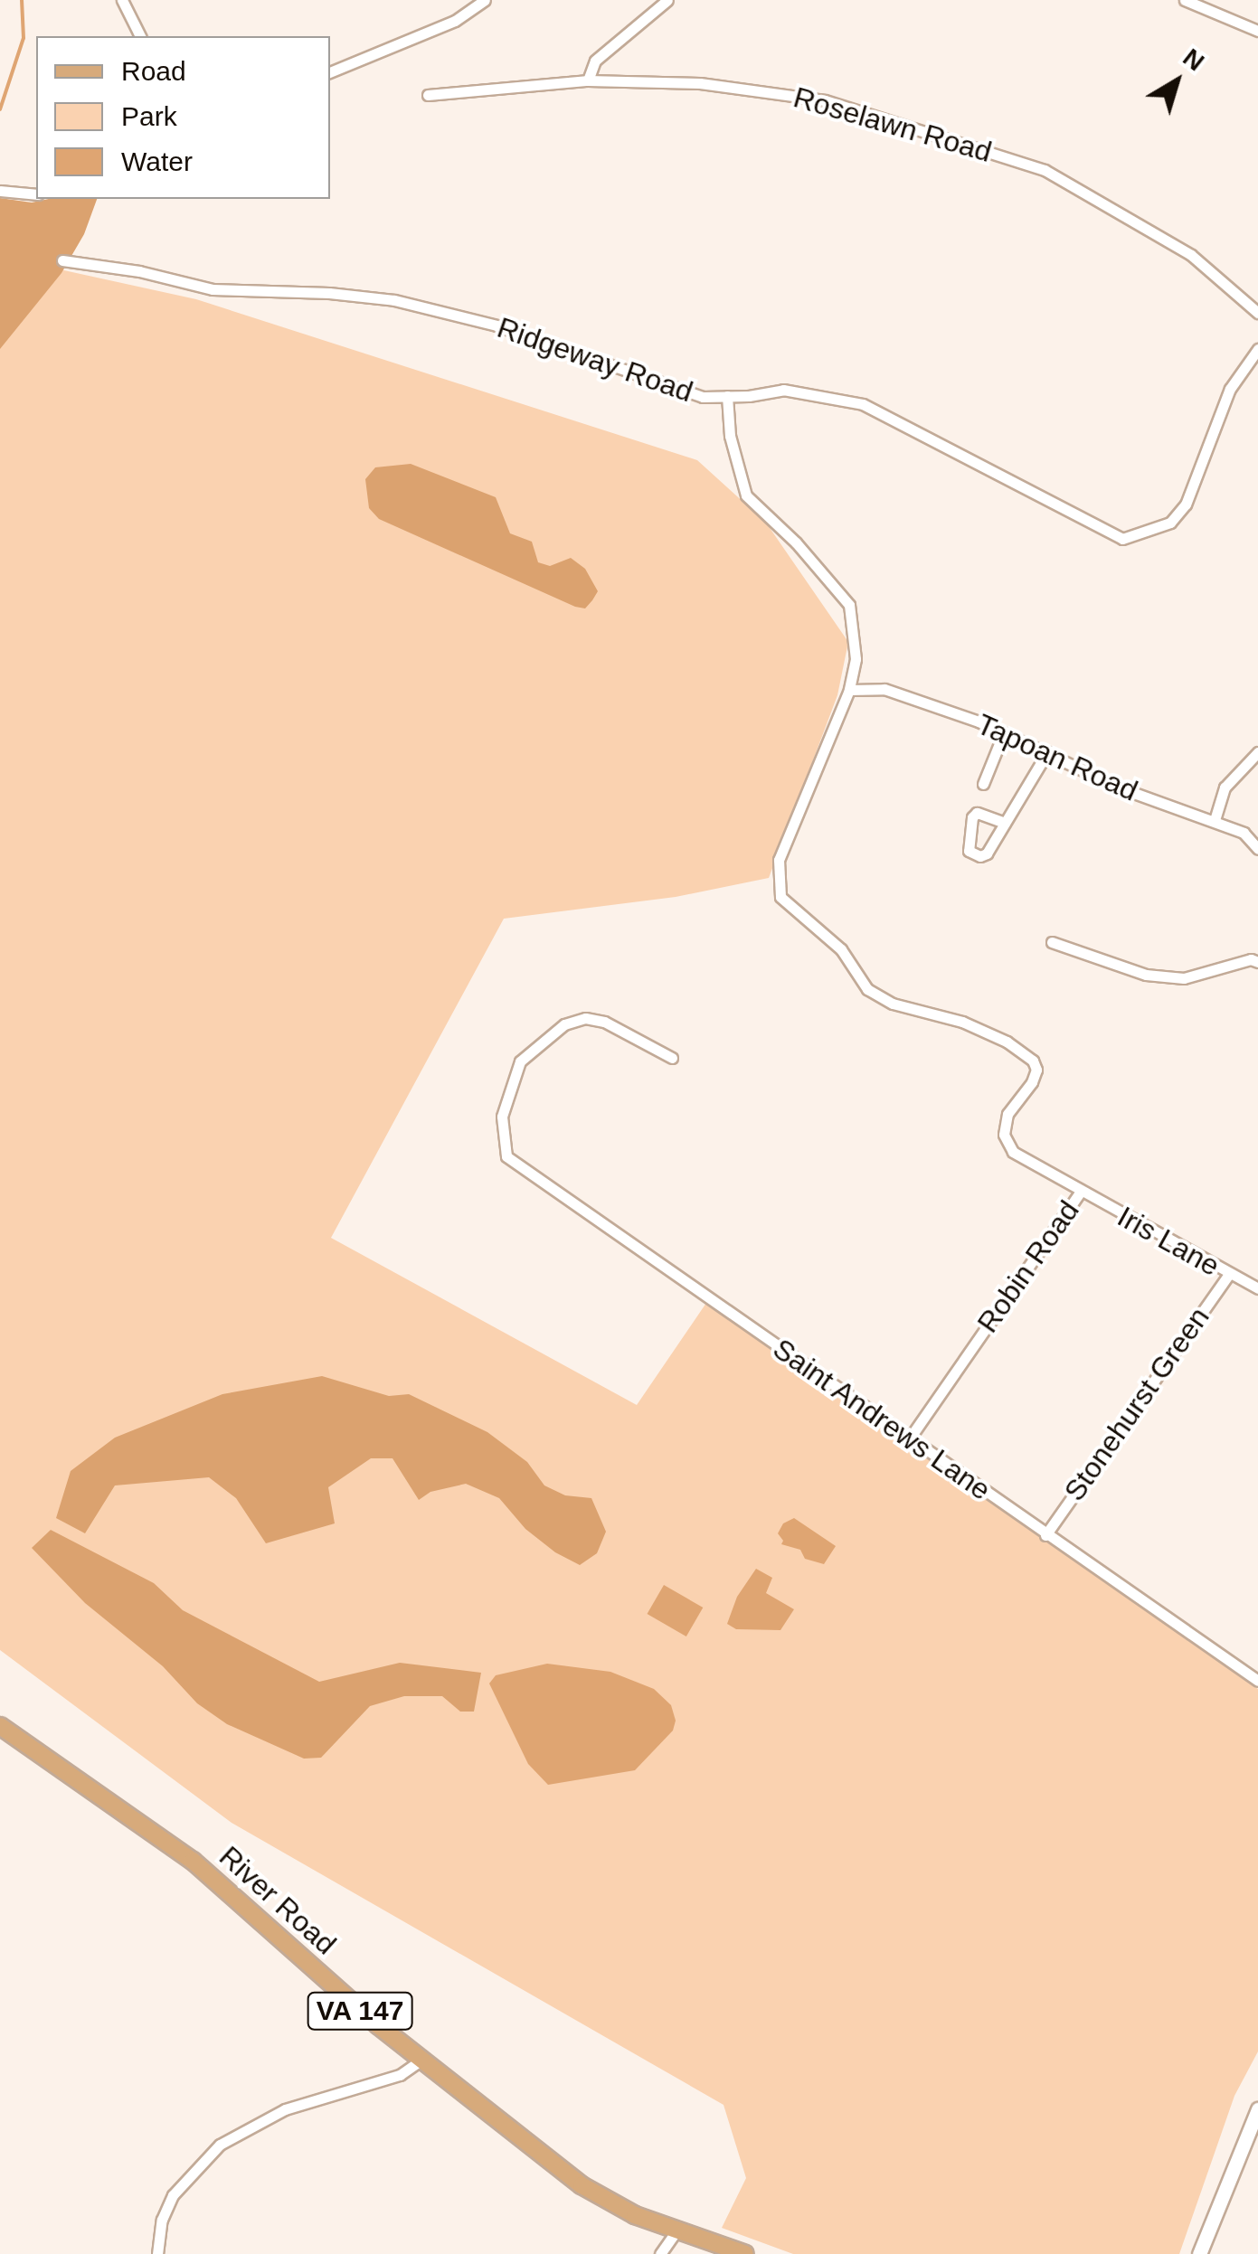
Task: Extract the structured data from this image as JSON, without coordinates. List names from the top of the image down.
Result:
{
  "streets": {
    "main road": ["River Road", "VA 147"],
    "street": [
      "Roselawn Road",
      "Ridgeway Road",
      "Tapoan Road",
      "Iris Lane",
      "Robin Road",
      "Stonehurst Green",
      "Saint Andrews Lane"
    ]
  },
  "crossings": [
    ["Tapoan Road", "Robin Road"],
    ["Iris Lane", "Robin Road"],
    ["Iris Lane", "Stonehurst Green"],
    ["Robin Road", "Saint Andrews Lane"],
    ["Stonehurst Green", "Saint Andrews Lane"]
  ],
  "legend": ["Road", "Park", "Water"],
  "north": "top right"
}
